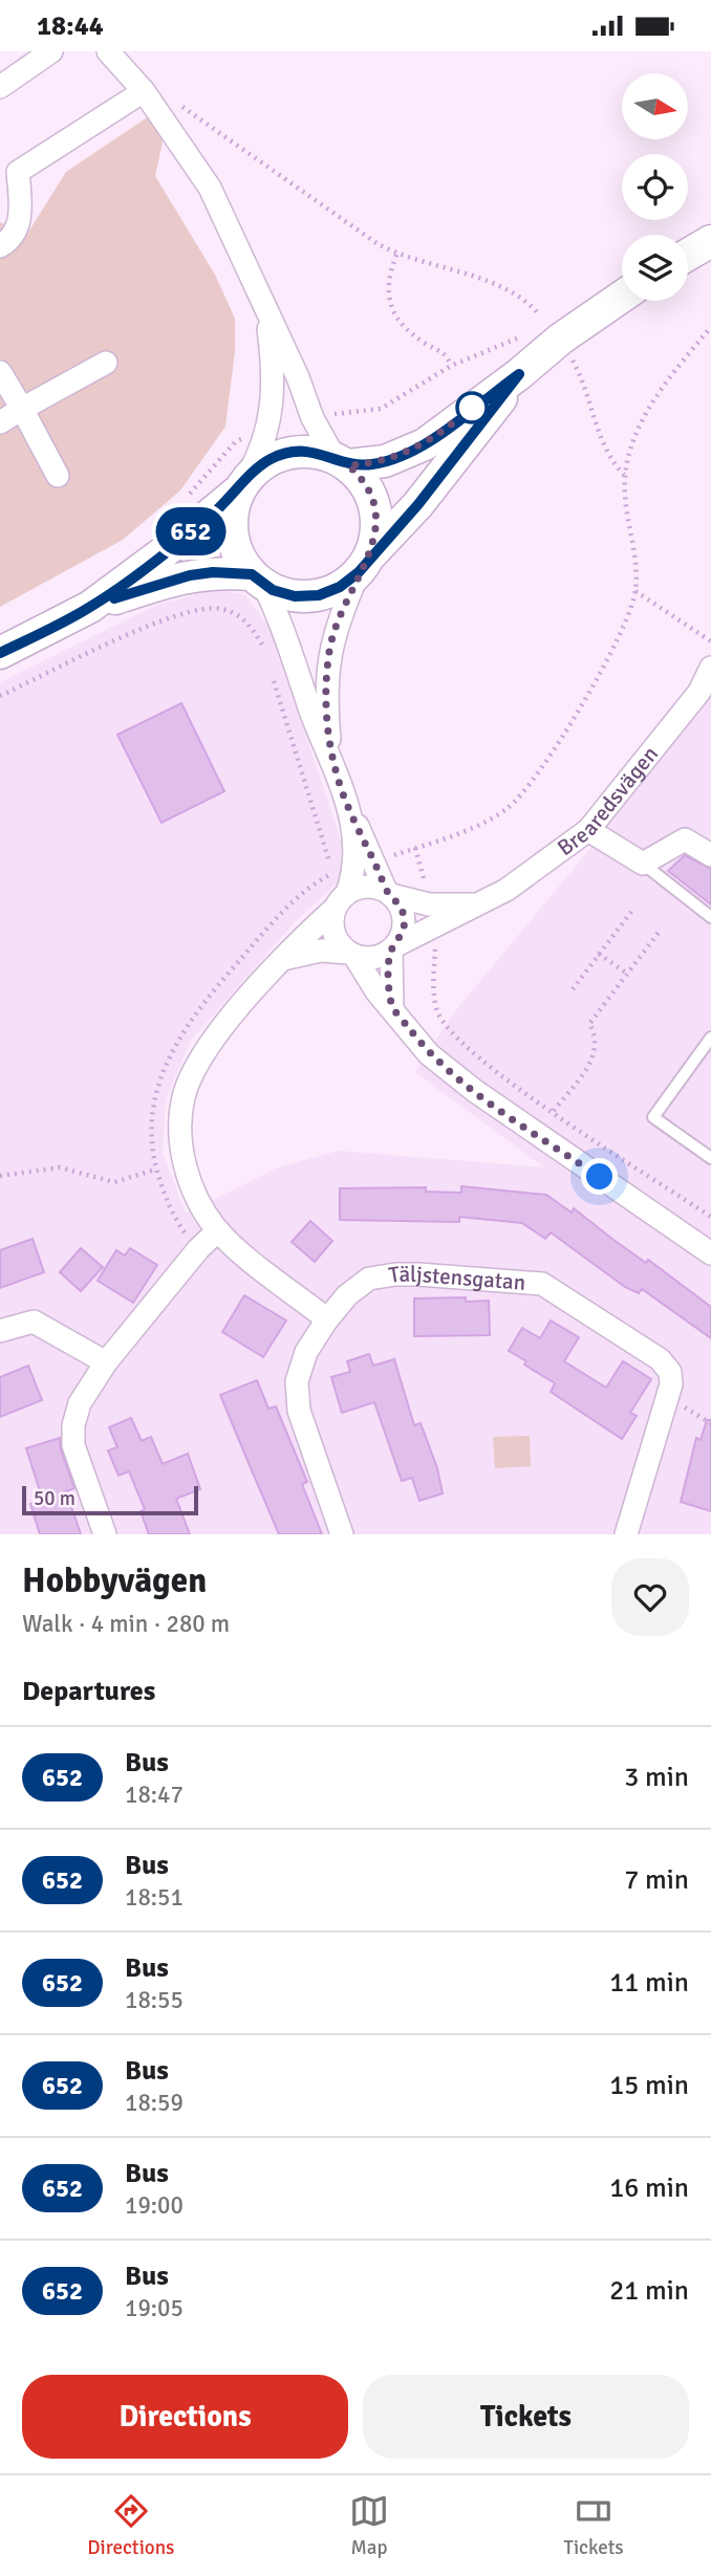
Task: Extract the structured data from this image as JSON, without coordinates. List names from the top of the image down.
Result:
{
  "streets": {
    "street": ["Brearedsvägen", "Täljstensgatan"]
  },
  "lines": ["bus line 652"],
  "scale_bar": "50 m",
  "north": "right",
  "page": {
    "status": "18:44",
    "on_map": "652",
    "scale": "50 m",
    "heading": [
      ["Hobbyvägen", "Walk · 4 min · 280 m"],
      "Departures"
    ],
    "list": [
      {
        "mark": "652",
        "name": "Bus",
        "note": "18:47",
        "value": "3 min"
      },
      {
        "mark": "652",
        "name": "Bus",
        "note": "18:51",
        "value": "7 min"
      },
      {
        "mark": "652",
        "name": "Bus",
        "note": "18:55",
        "value": "11 min"
      },
      {
        "mark": "652",
        "name": "Bus",
        "note": "18:59",
        "value": "15 min"
      },
      {
        "mark": "652",
        "name": "Bus",
        "note": "19:00",
        "value": "16 min"
      },
      {
        "mark": "652",
        "name": "Bus",
        "note": "19:05",
        "value": "21 min"
      }
    ],
    "buttons": ["Directions", "Tickets"],
    "tabs": ["Directions", "Map", "Tickets"]
  }
}
